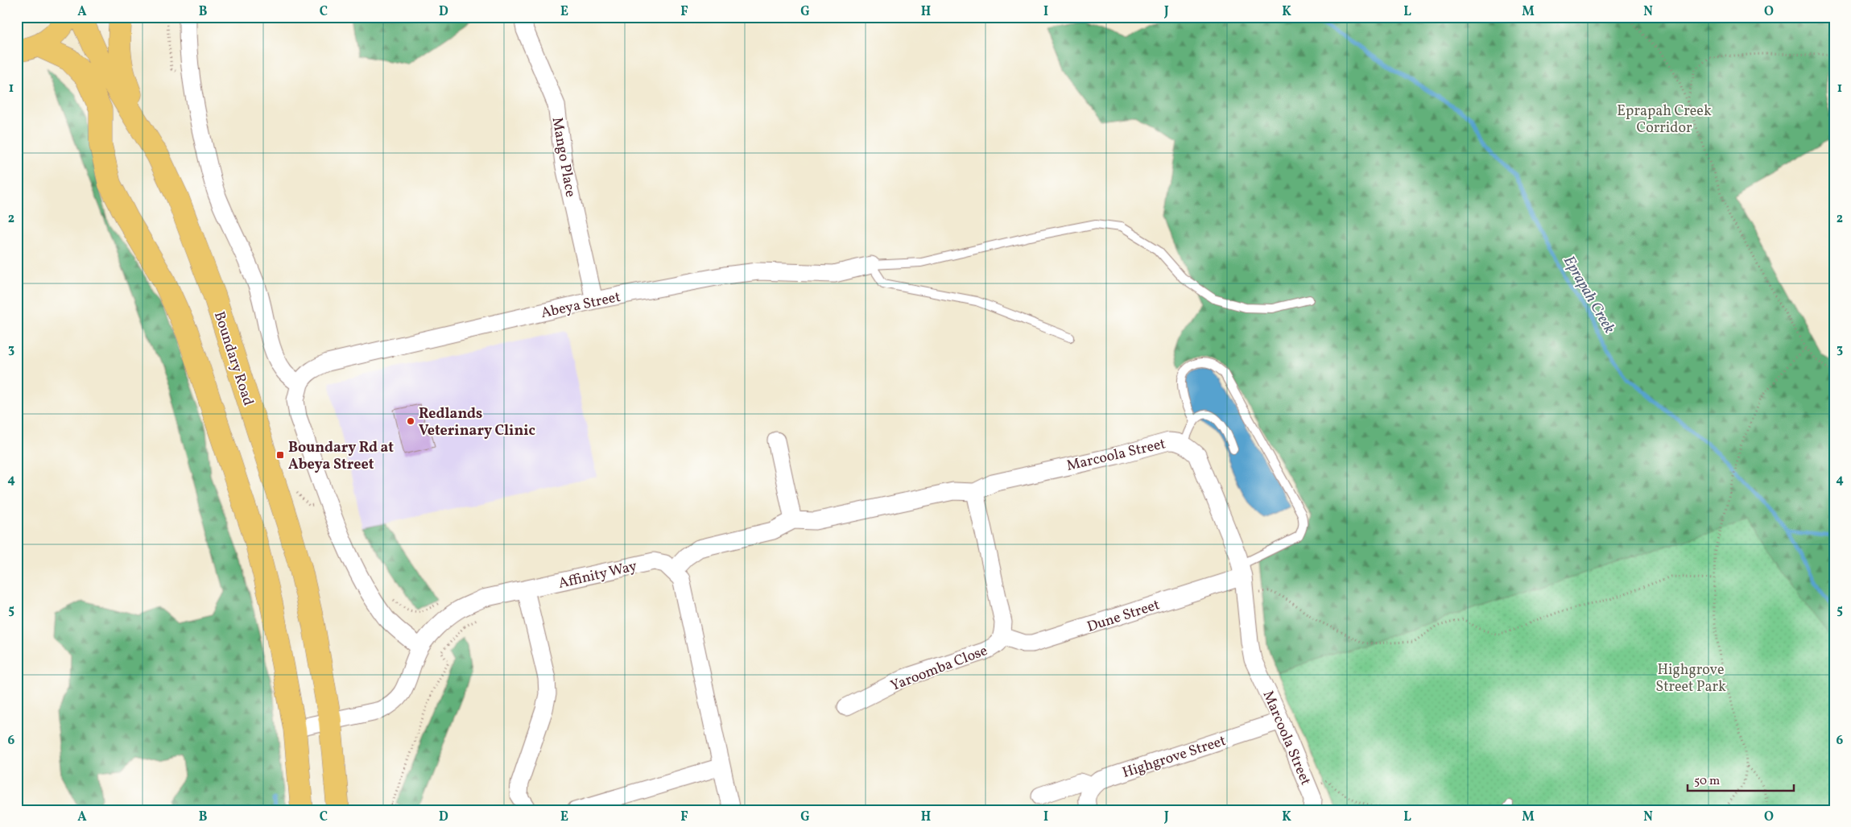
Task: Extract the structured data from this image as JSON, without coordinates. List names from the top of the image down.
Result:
{
  "streets": {
    "highway": ["Boundary Road"],
    "street": [
      "Mango Place",
      "Abeya Street",
      "Marcoola Street",
      "Affinity Way",
      "Dune Street",
      "Yaroomba Close",
      "Highgrove Street"
    ]
  },
  "crossings": [
    ["Mango Place", "Abeya Street"],
    ["Boundary Road", "Affinity Way"],
    ["Marcoola Street", "Affinity Way"],
    ["Marcoola Street", "Dune Street"],
    ["Marcoola Street", "Yaroomba Close"],
    ["Marcoola Street", "Highgrove Street"],
    ["Dune Street", "Yaroomba Close"]
  ],
  "water": ["Eprapah Creek"],
  "parks": ["Eprapah Creek Corridor", "Highgrove Street Park"],
  "places": {
    "other": ["Redlands Veterinary Clinic"],
    "transit": ["Boundary Rd at Abeya Street"]
  },
  "scale_bar": "50 m",
  "grid": {
    "columns": [
      "A",
      "B",
      "C",
      "D",
      "E",
      "F",
      "G",
      "H",
      "I",
      "J",
      "K",
      "L",
      "M",
      "N",
      "O"
    ],
    "rows": [
      "1",
      "2",
      "3",
      "4",
      "5",
      "6"
    ]
  }
}
